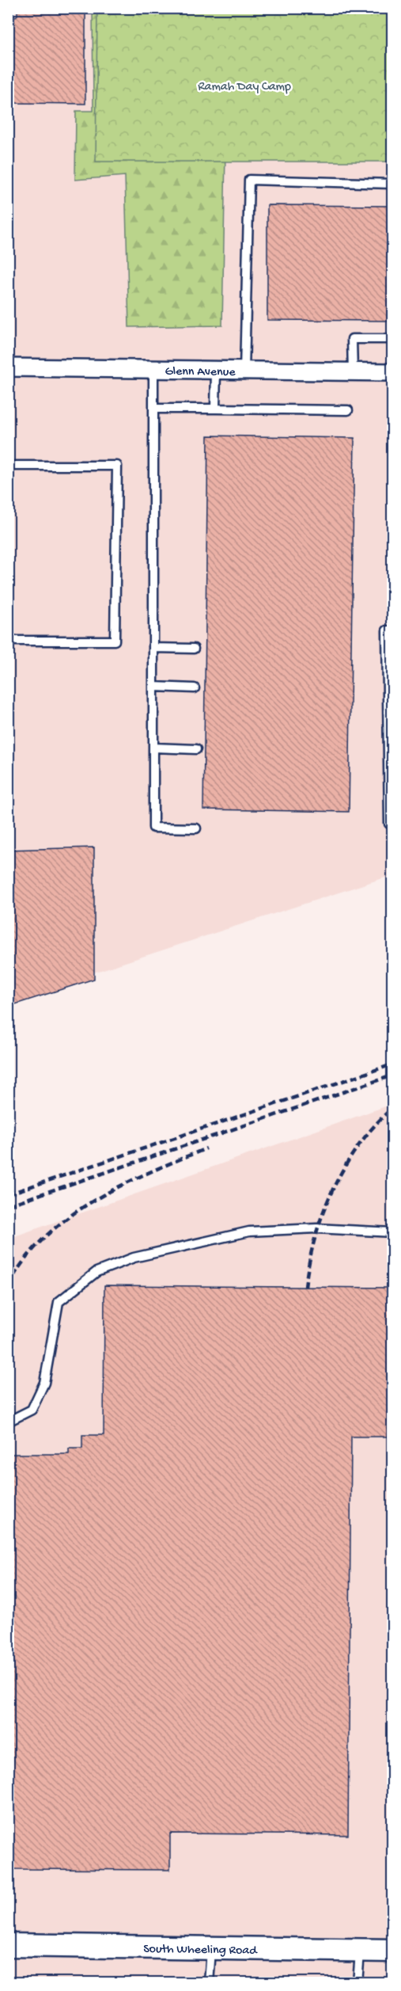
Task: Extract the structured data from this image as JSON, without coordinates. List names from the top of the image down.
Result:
{
  "streets": {
    "main road": ["South Wheeling Road"],
    "street": ["Glenn Avenue"]
  },
  "parks": ["Ramah Day Camp"]
}
